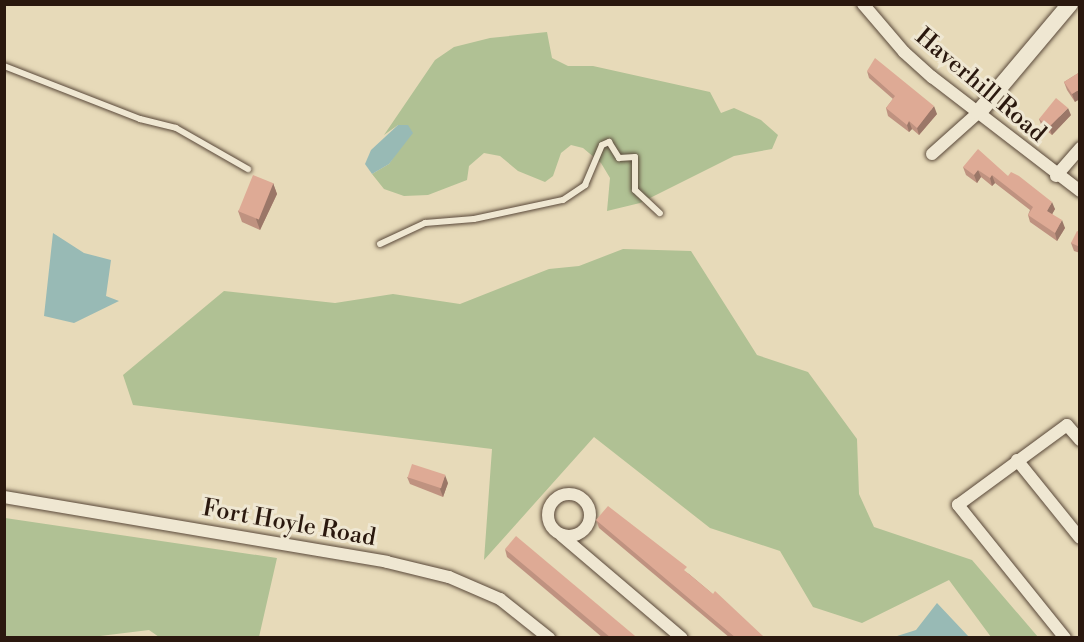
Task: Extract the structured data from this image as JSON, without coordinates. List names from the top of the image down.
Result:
{
  "streets": {
    "street": ["Haverhill Road", "Fort Hoyle Road"]
  }
}
